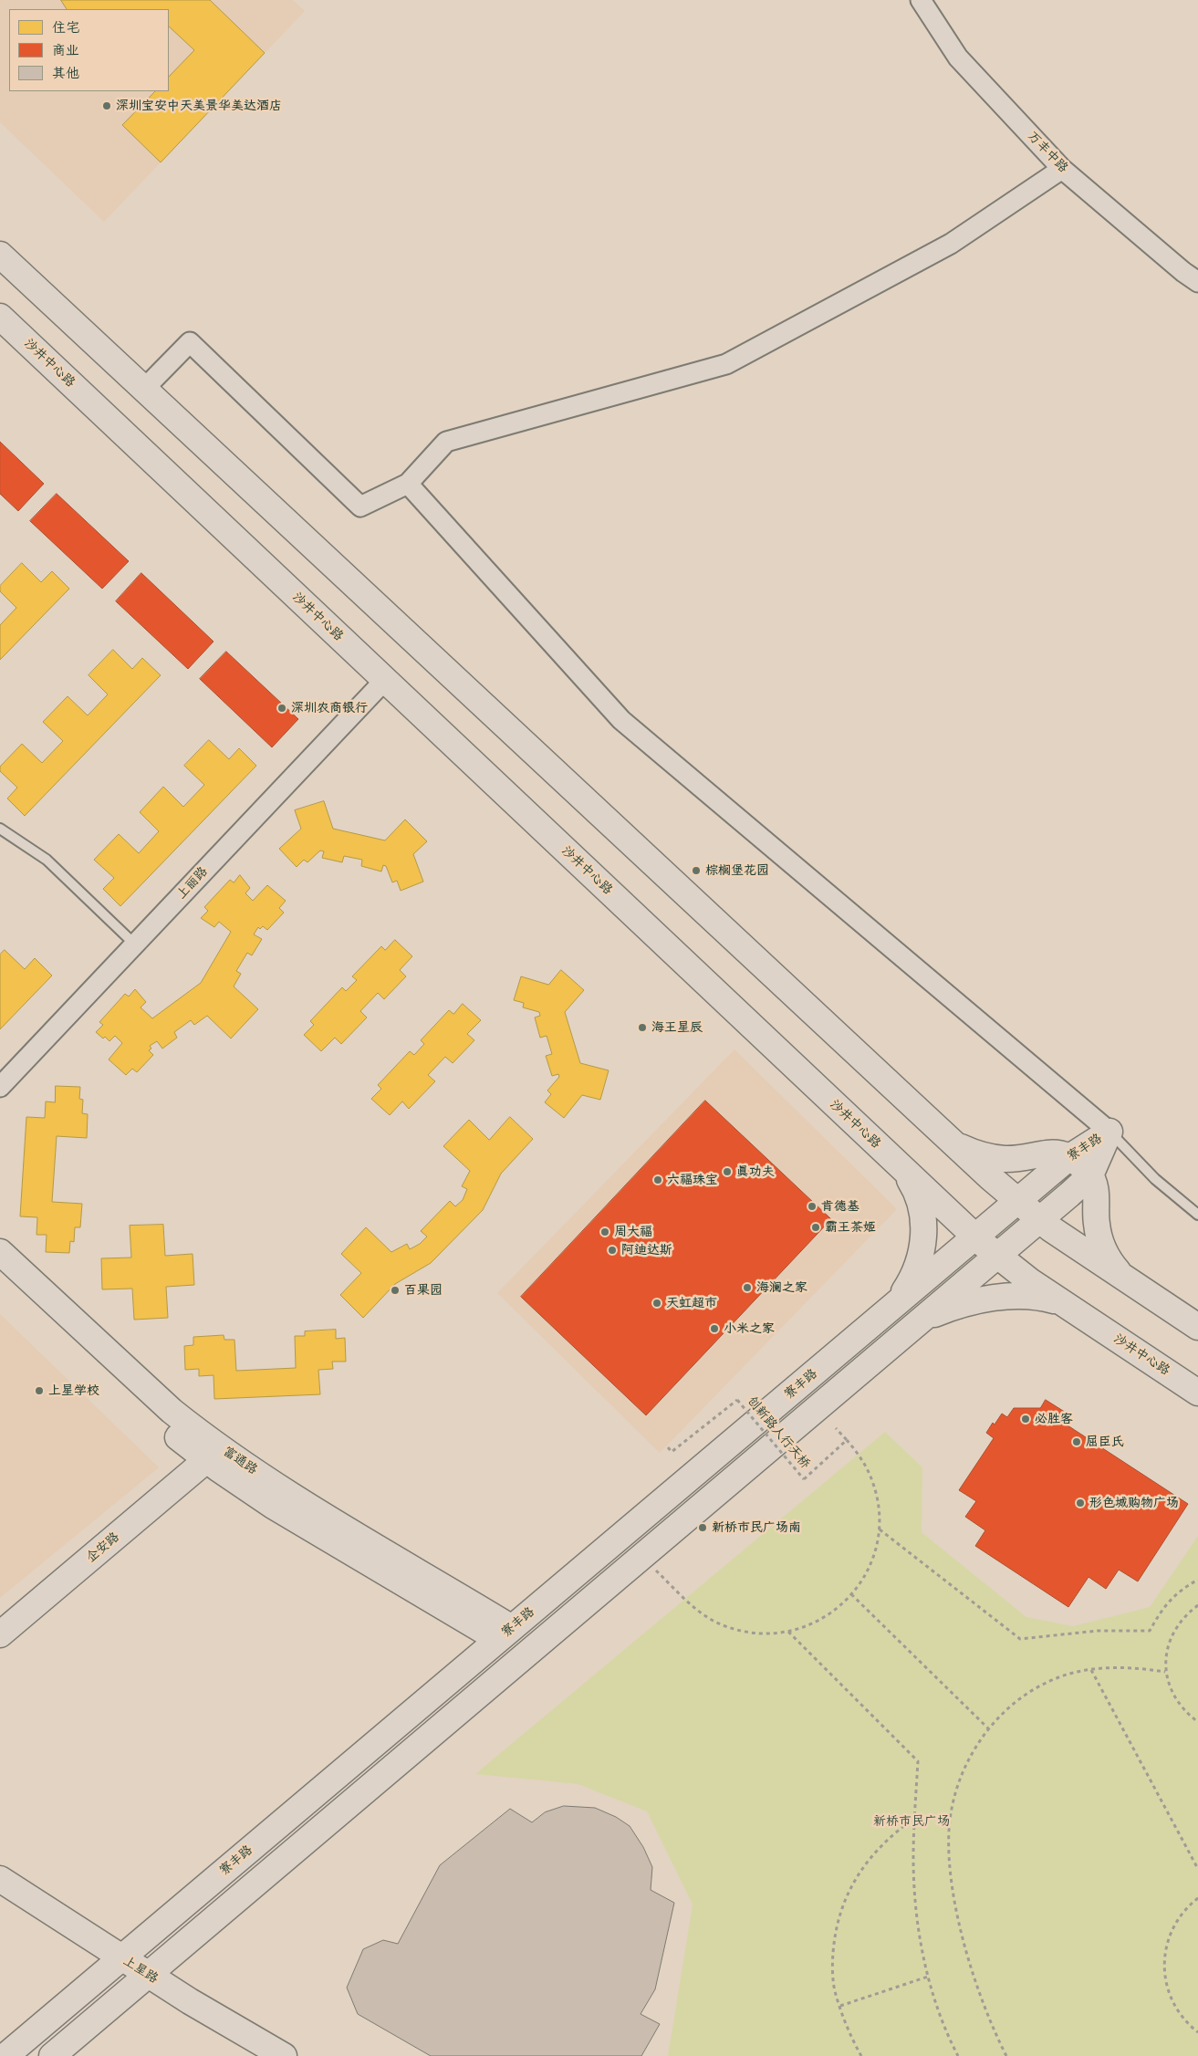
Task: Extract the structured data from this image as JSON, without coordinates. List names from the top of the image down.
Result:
{
  "streets": {
    "street": [
      "万丰中路",
      "沙井中心路",
      "上丽路",
      "寮丰路",
      "富通路",
      "企安路",
      "上星路"
    ],
    "path": ["创新路人行天桥"]
  },
  "crossings": [
    ["沙井中心路", "上丽路"],
    ["沙井中心路", "寮丰路"],
    ["寮丰路", "富通路"],
    ["寮丰路", "上星路"],
    ["富通路", "企安路"]
  ],
  "parks": ["新桥市民广场"],
  "places": [
    "深圳宝安中天美景华美达酒店",
    "深圳农商银行",
    "棕榈堡花园",
    "海王星辰",
    "真功夫",
    "六福珠宝",
    "肯德基",
    "霸王茶姬",
    "周大福",
    "阿迪达斯",
    "海澜之家",
    "百果园",
    "天虹超市",
    "小米之家",
    "上星学校",
    "必胜客",
    "屈臣氏",
    "形色城购物广场",
    "新桥市民广场南"
  ],
  "legend": ["住宅", "商业", "其他"]
}
